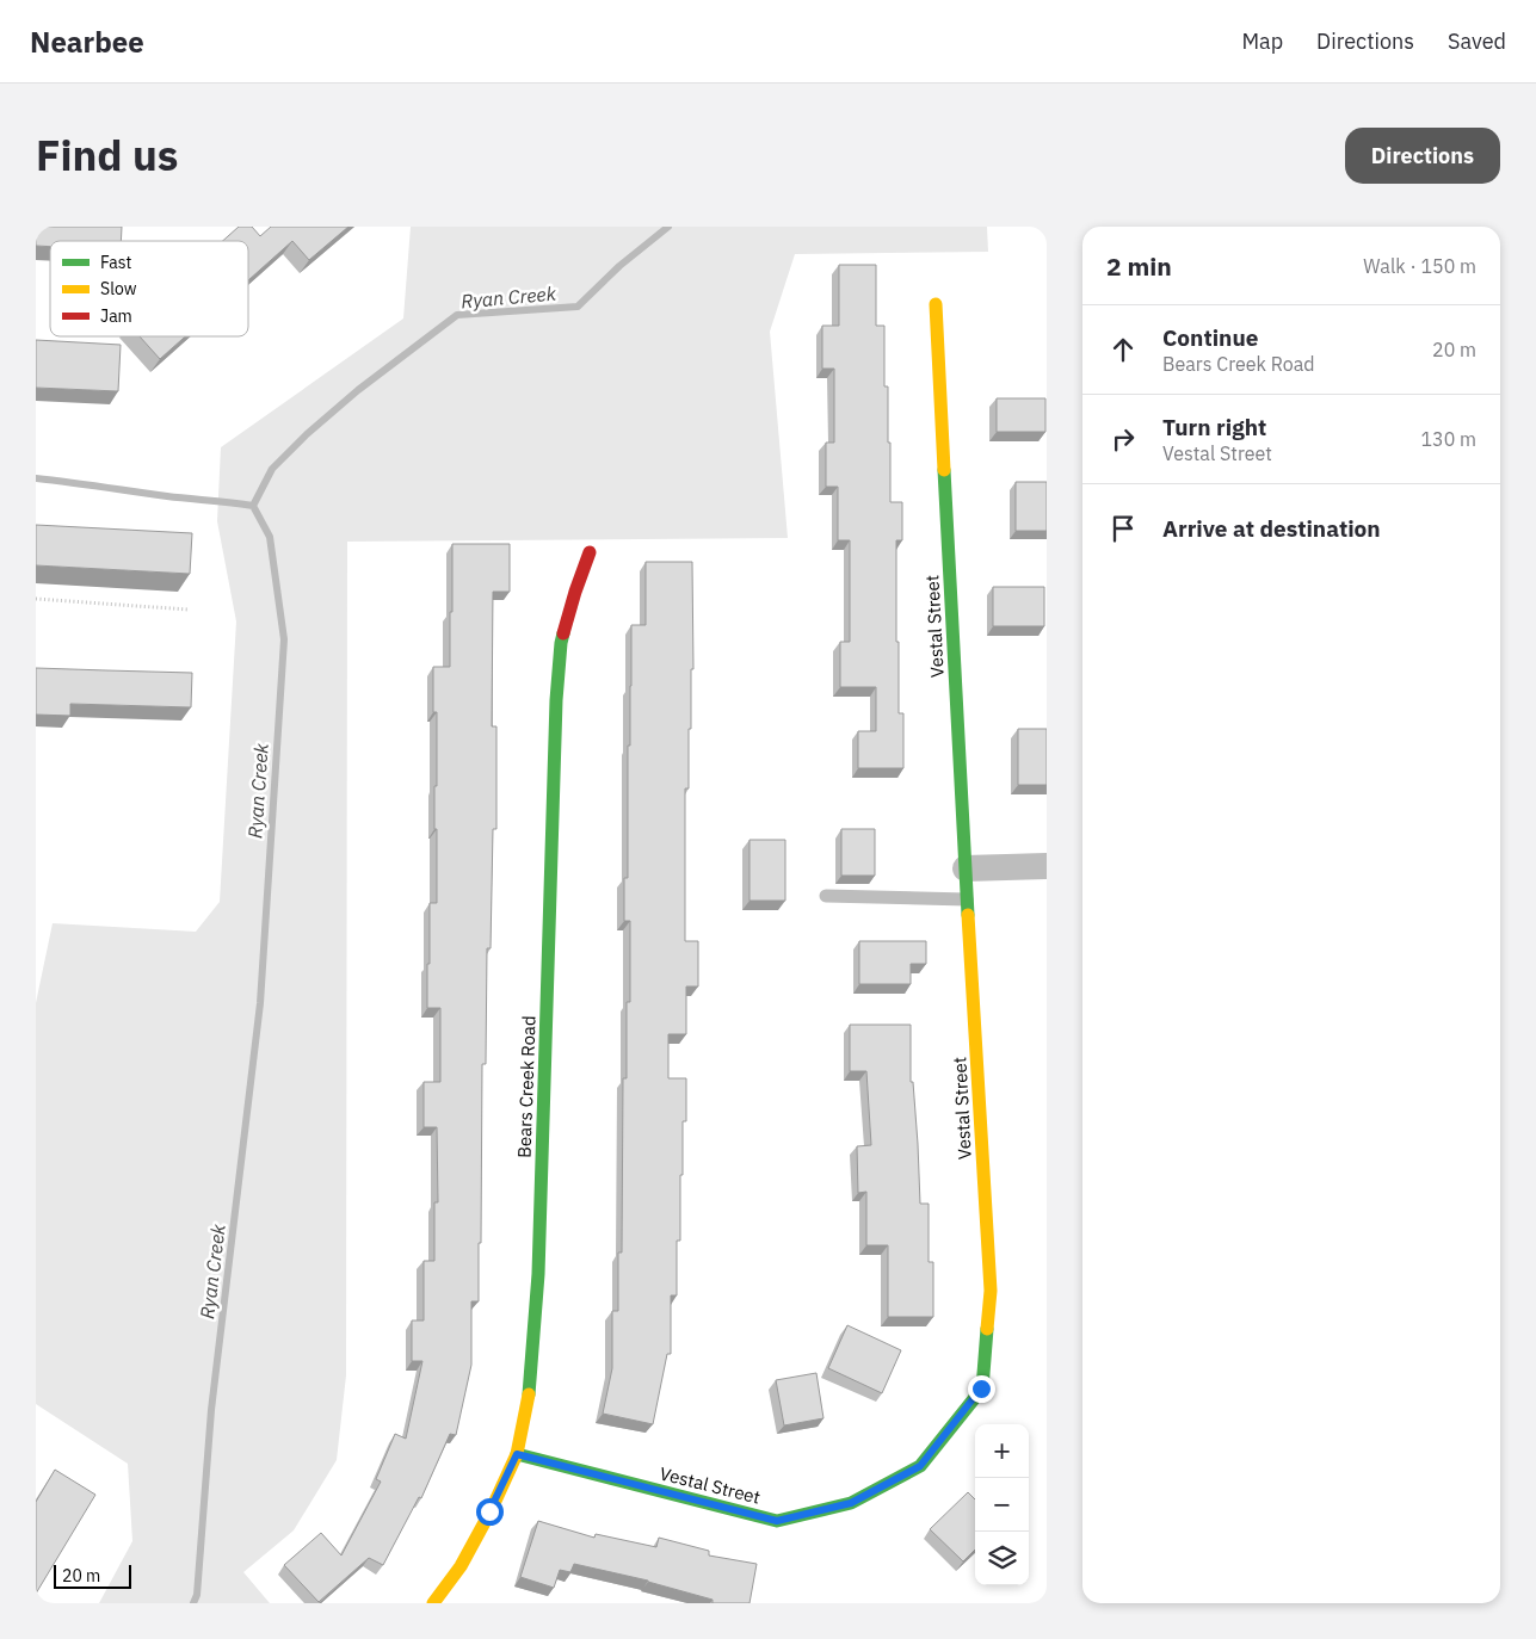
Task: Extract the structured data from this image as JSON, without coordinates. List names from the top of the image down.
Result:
{
  "streets": {
    "street": ["Vestal Street", "Bears Creek Road"]
  },
  "crossings": [
    ["Vestal Street", "Bears Creek Road"]
  ],
  "water": ["Ryan Creek"],
  "legend": ["Fast", "Slow", "Jam"],
  "scale_bar": "20 m",
  "page": {
    "header": "Nearbee",
    "nav": ["Map", "Directions", "Saved"],
    "title": "Find us",
    "buttons": "Directions",
    "heading": ["2 min", "Walk · 150 m"],
    "list": [
      ["Continue", "Bears Creek Road", "20 m"],
      ["Turn right", "Vestal Street", "130 m"],
      "Arrive at destination"
    ],
    "map_buttons": ["+", "−"],
    "scale": "20 m"
  }
}
